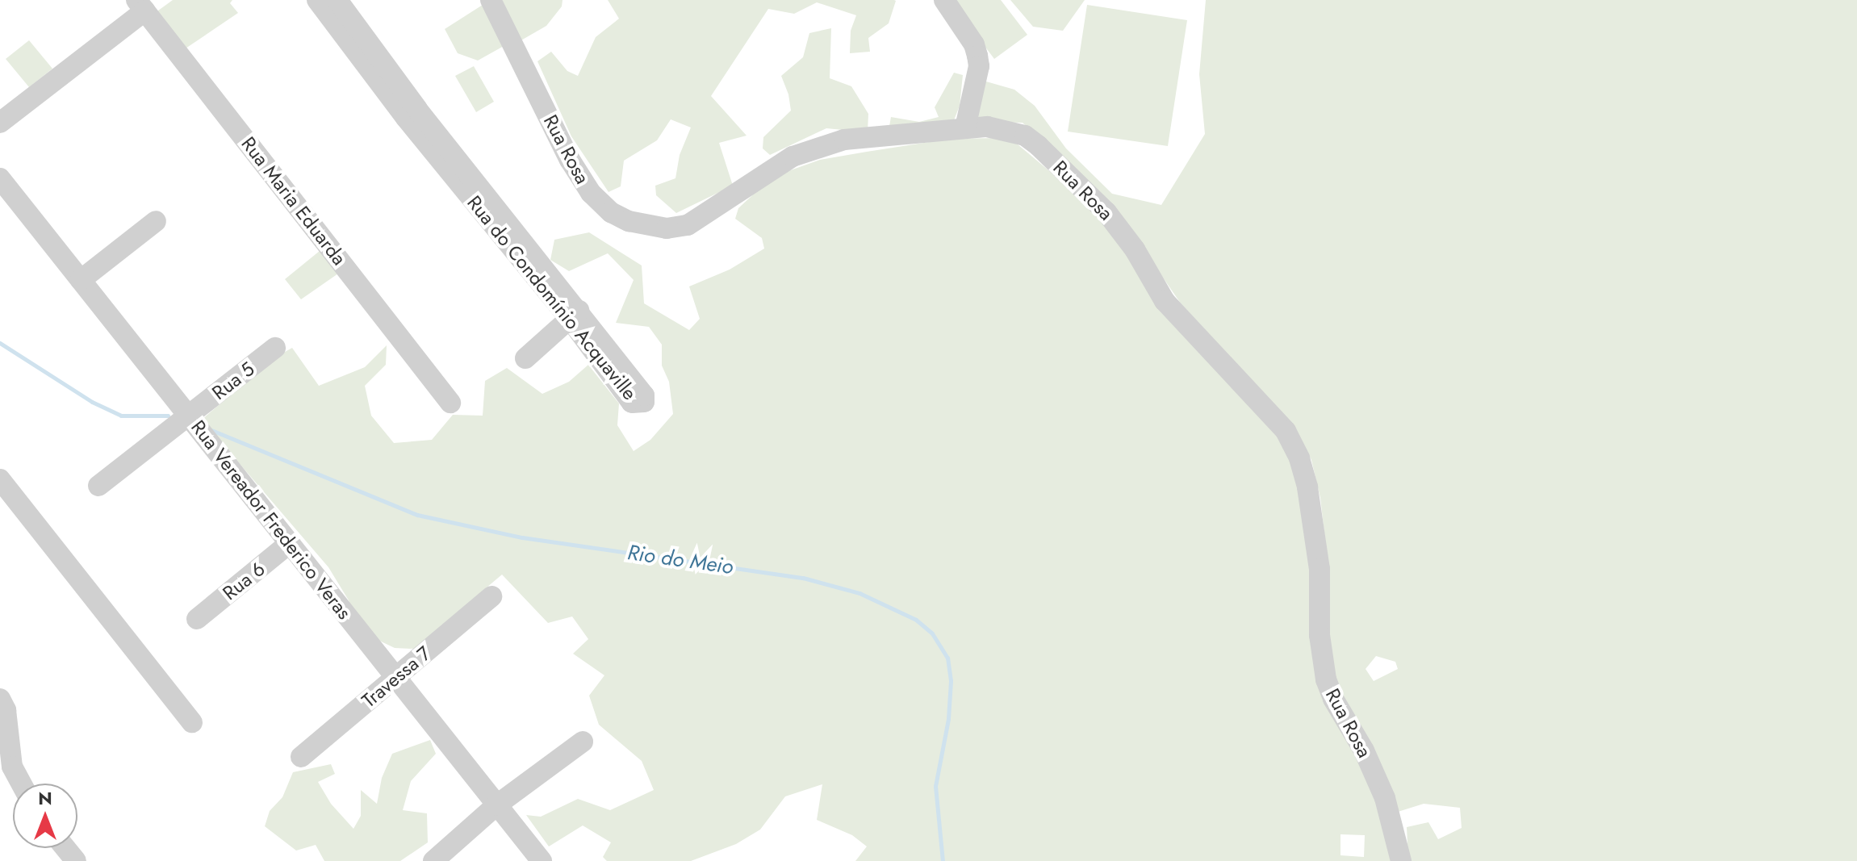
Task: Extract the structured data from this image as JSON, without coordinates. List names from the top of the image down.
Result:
{
  "streets": {
    "street": [
      "Rua Rosa",
      "Rua Maria Eduarda",
      "Rua do Condomínio Acquaville",
      "Rua 5",
      "Rua Vereador Frederico Veras",
      "Rua 6",
      "Travessa 7"
    ]
  },
  "crossings": [
    ["Rua 5", "Rua Vereador Frederico Veras"],
    ["Rua Vereador Frederico Veras", "Rua 6"],
    ["Rua Vereador Frederico Veras", "Travessa 7"]
  ],
  "water": ["Rio do Meio"],
  "north": "top"
}
